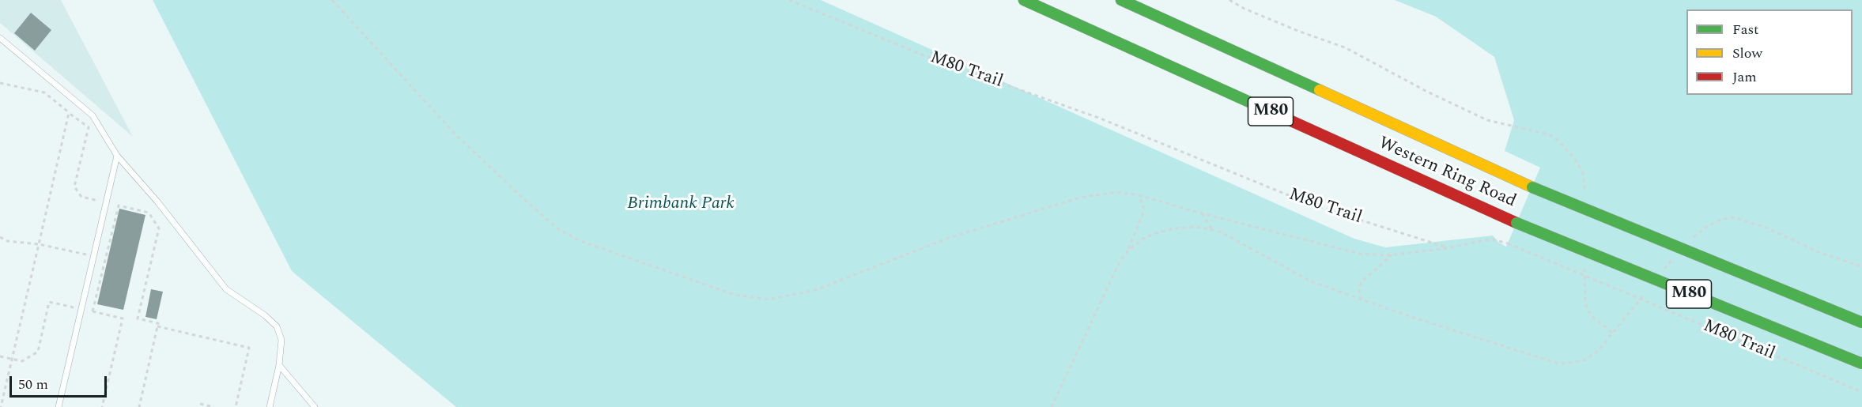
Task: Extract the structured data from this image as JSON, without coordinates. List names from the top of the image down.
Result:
{
  "streets": {
    "highway": ["M80", "Western Ring Road"],
    "path": ["M80 Trail"]
  },
  "parks": ["Brimbank Park"],
  "legend": ["Fast", "Slow", "Jam"],
  "scale_bar": "50 m"
}
